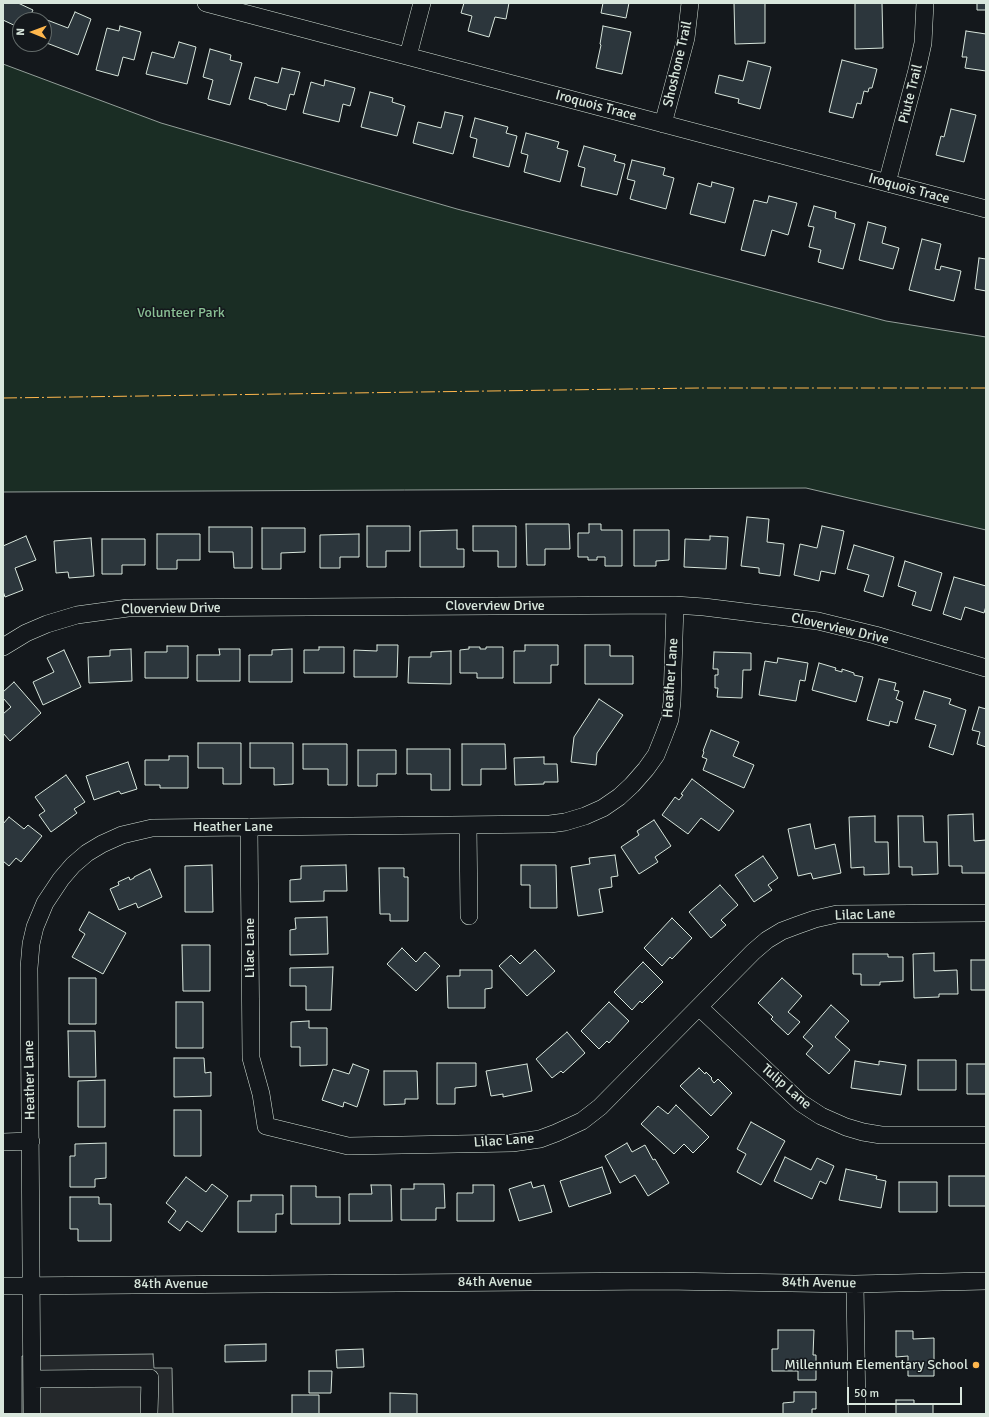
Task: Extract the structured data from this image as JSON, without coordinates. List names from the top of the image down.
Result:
{
  "streets": {
    "street": [
      "Shoshone Trail",
      "Piute Trail",
      "Iroquois Trace",
      "Cloverview Drive",
      "Heather Lane",
      "Lilac Lane",
      "Tulip Lane",
      "84th Avenue"
    ]
  },
  "crossings": [
    ["Shoshone Trail", "Iroquois Trace"],
    ["Piute Trail", "Iroquois Trace"],
    ["Cloverview Drive", "Heather Lane"],
    ["Heather Lane", "Lilac Lane"],
    ["Heather Lane", "84th Avenue"],
    ["Lilac Lane", "Tulip Lane"]
  ],
  "parks": ["Volunteer Park"],
  "places": ["Millennium Elementary School"],
  "scale_bar": "50 m",
  "north": "left"
}
